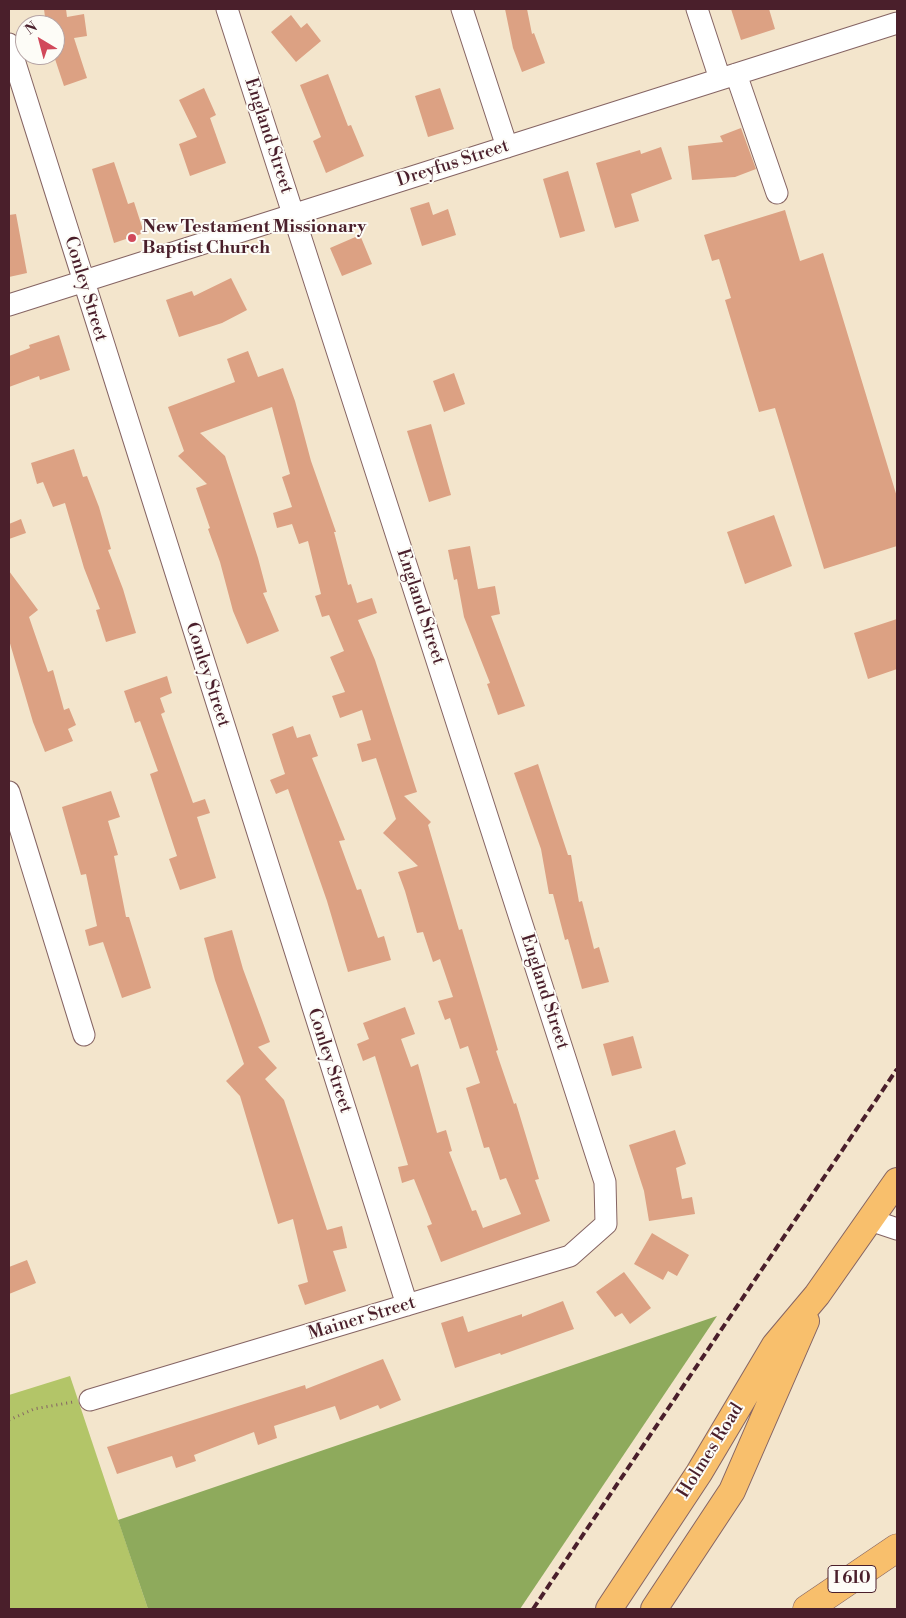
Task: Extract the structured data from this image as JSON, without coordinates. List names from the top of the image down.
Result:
{
  "streets": {
    "highway": ["I 610"],
    "main road": ["Holmes Road"],
    "street": [
      "England Street",
      "Dreyfus Street",
      "Conley Street",
      "Mainer Street"
    ]
  },
  "crossings": [
    ["England Street", "Dreyfus Street"],
    ["England Street", "Mainer Street"],
    ["Dreyfus Street", "Conley Street"],
    ["Conley Street", "Mainer Street"]
  ],
  "places": ["New Testament Missionary Baptist Church"],
  "north": "top left"
}
